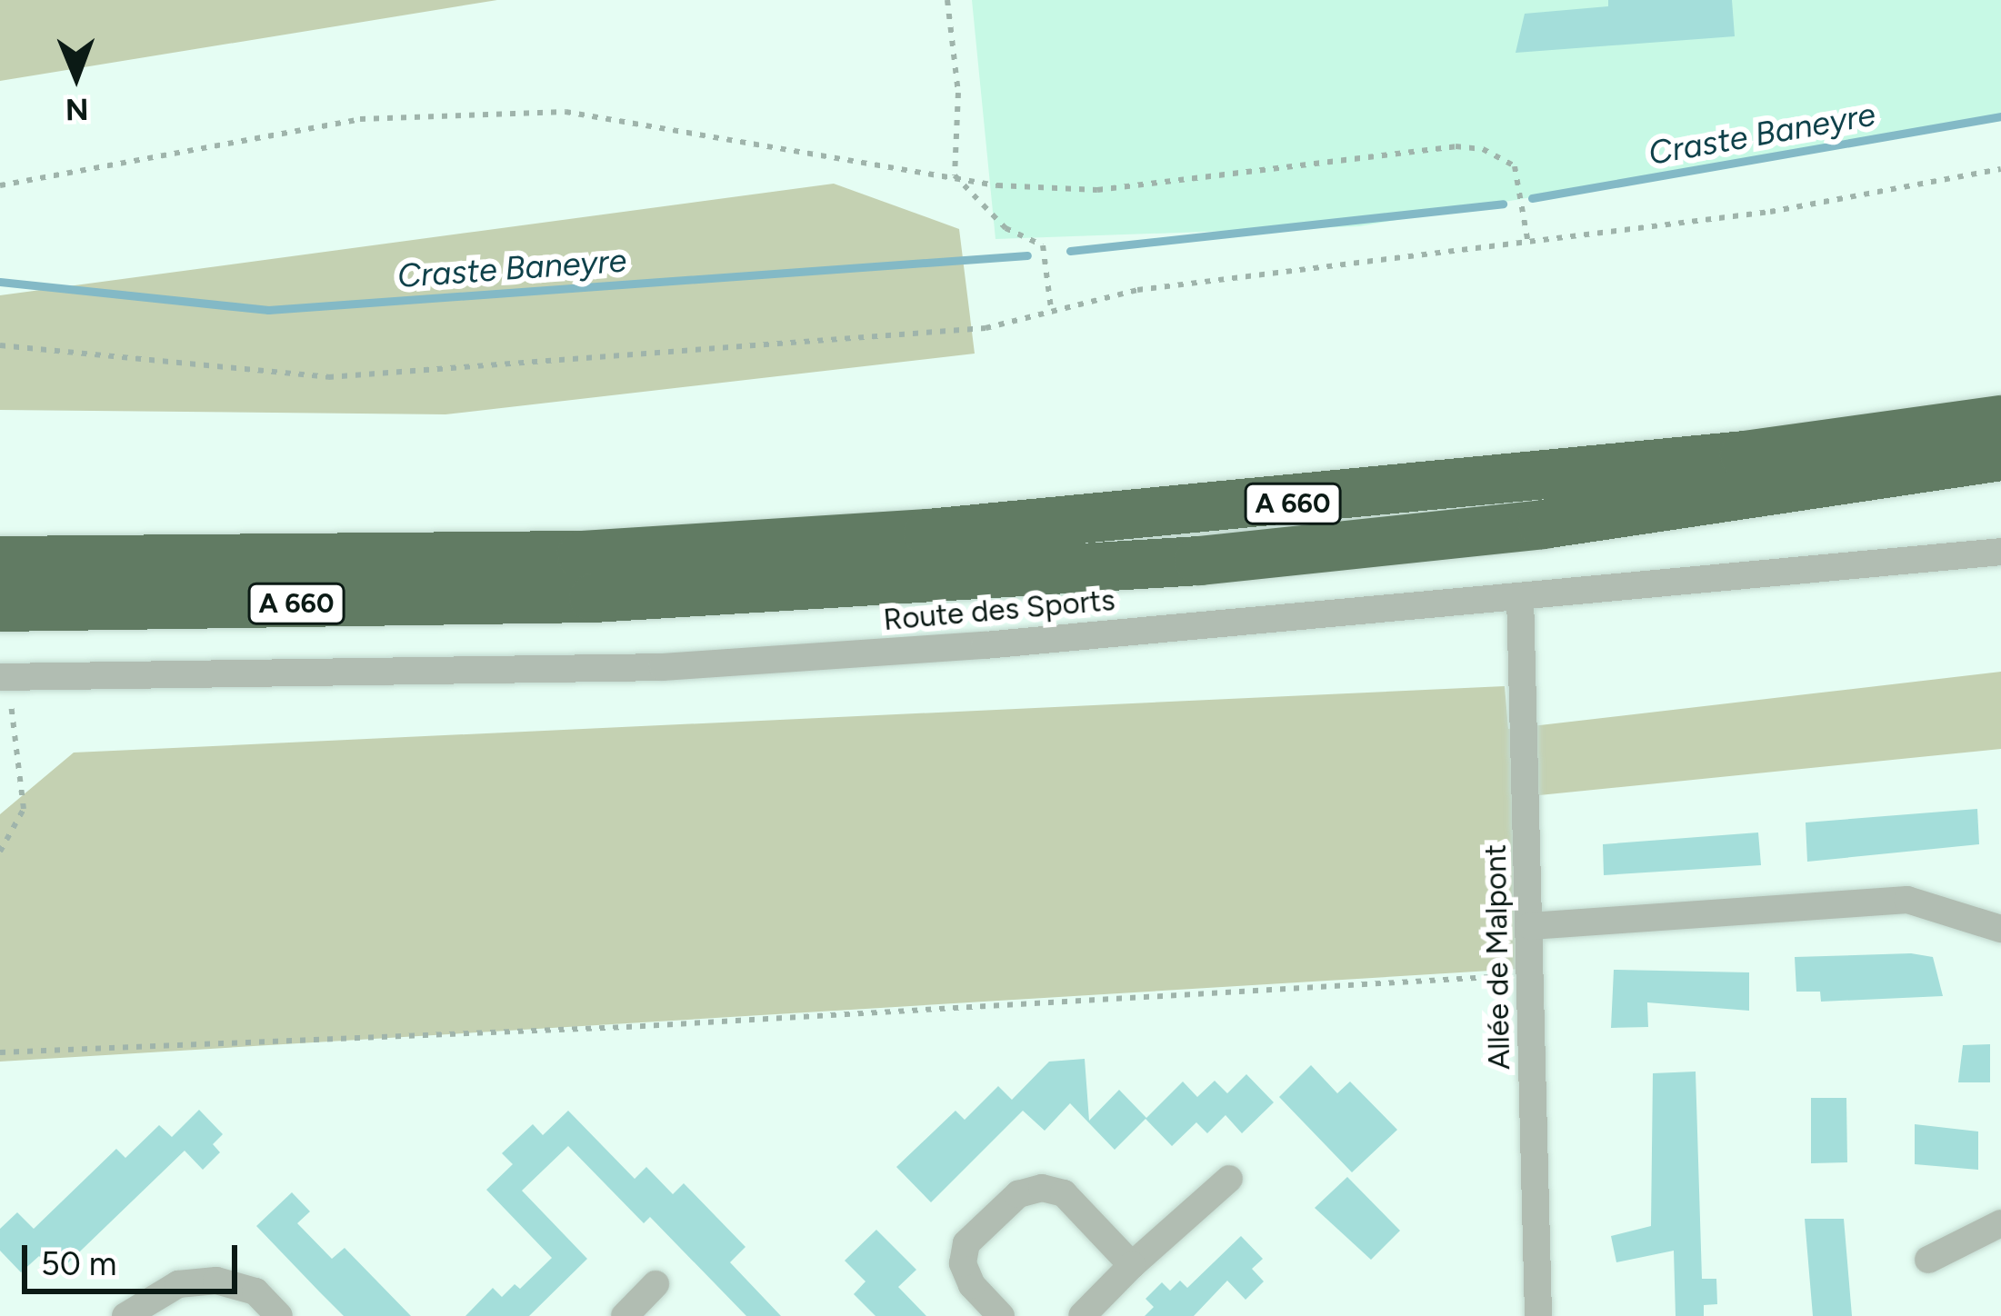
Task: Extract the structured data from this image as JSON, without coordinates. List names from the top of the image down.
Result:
{
  "streets": {
    "highway": ["A 660"],
    "street": ["Route des Sports", "Allée de Malpont"]
  },
  "crossings": [
    ["Route des Sports", "Allée de Malpont"]
  ],
  "water": ["Craste Baneyre"],
  "scale_bar": "50 m",
  "north": "bottom"
}
